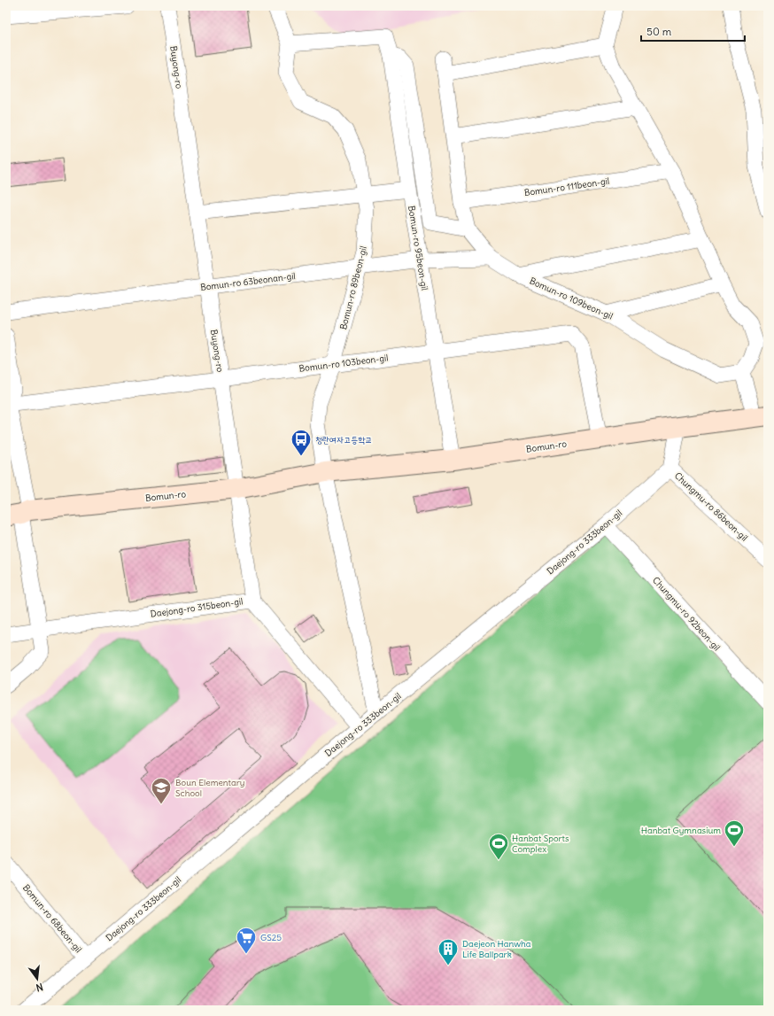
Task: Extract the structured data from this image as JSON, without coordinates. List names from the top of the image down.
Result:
{
  "streets": {
    "main road": ["Bomun-ro"],
    "street": [
      "Buyong-ro",
      "Bomun-ro 111beon-gil",
      "Bomun-ro 95beon-gil",
      "Bomun-ro 63beonan-gil",
      "Bomun-ro 89beon-gil",
      "Bomun-ro 109beon-gil",
      "Bomun-ro 103beon-gil",
      "Chungmu-ro 86beon-gil",
      "Daejong-ro 333beon-gil",
      "Daejong-ro 315beon-gil",
      "Chungmu-ro 92beon-gil",
      "Bomun-ro 68beon-gil"
    ]
  },
  "crossings": [
    ["Buyong-ro", "Bomun-ro 63beonan-gil"],
    ["Buyong-ro", "Bomun-ro 103beon-gil"],
    ["Buyong-ro", "Bomun-ro"],
    ["Buyong-ro", "Daejong-ro 315beon-gil"],
    ["Bomun-ro 111beon-gil", "Bomun-ro 109beon-gil"],
    ["Bomun-ro 95beon-gil", "Bomun-ro 63beonan-gil"],
    ["Bomun-ro 95beon-gil", "Bomun-ro 89beon-gil"],
    ["Bomun-ro 95beon-gil", "Bomun-ro 103beon-gil"],
    ["Bomun-ro 95beon-gil", "Bomun-ro"],
    ["Bomun-ro 63beonan-gil", "Bomun-ro 89beon-gil"],
    ["Bomun-ro 63beonan-gil", "Bomun-ro 109beon-gil"],
    ["Bomun-ro 89beon-gil", "Bomun-ro 103beon-gil"],
    ["Bomun-ro 89beon-gil", "Bomun-ro"],
    ["Bomun-ro 103beon-gil", "Bomun-ro"],
    ["Chungmu-ro 86beon-gil", "Daejong-ro 333beon-gil"],
    ["Daejong-ro 333beon-gil", "Daejong-ro 315beon-gil"],
    ["Daejong-ro 333beon-gil", "Chungmu-ro 92beon-gil"],
    ["Daejong-ro 333beon-gil", "Bomun-ro 68beon-gil"]
  ],
  "places": {
    "bus stop": ["청란여자고등학교"],
    "school or university": ["Boun Elementary School"],
    "sports": ["Hanbat Gymnasium", "Hanbat Sports Complex"],
    "supermarket": ["GS25"],
    "building": ["Daejeon Hanwha Life Ballpark"]
  },
  "scale_bar": "50 m",
  "north": "bottom"
}
